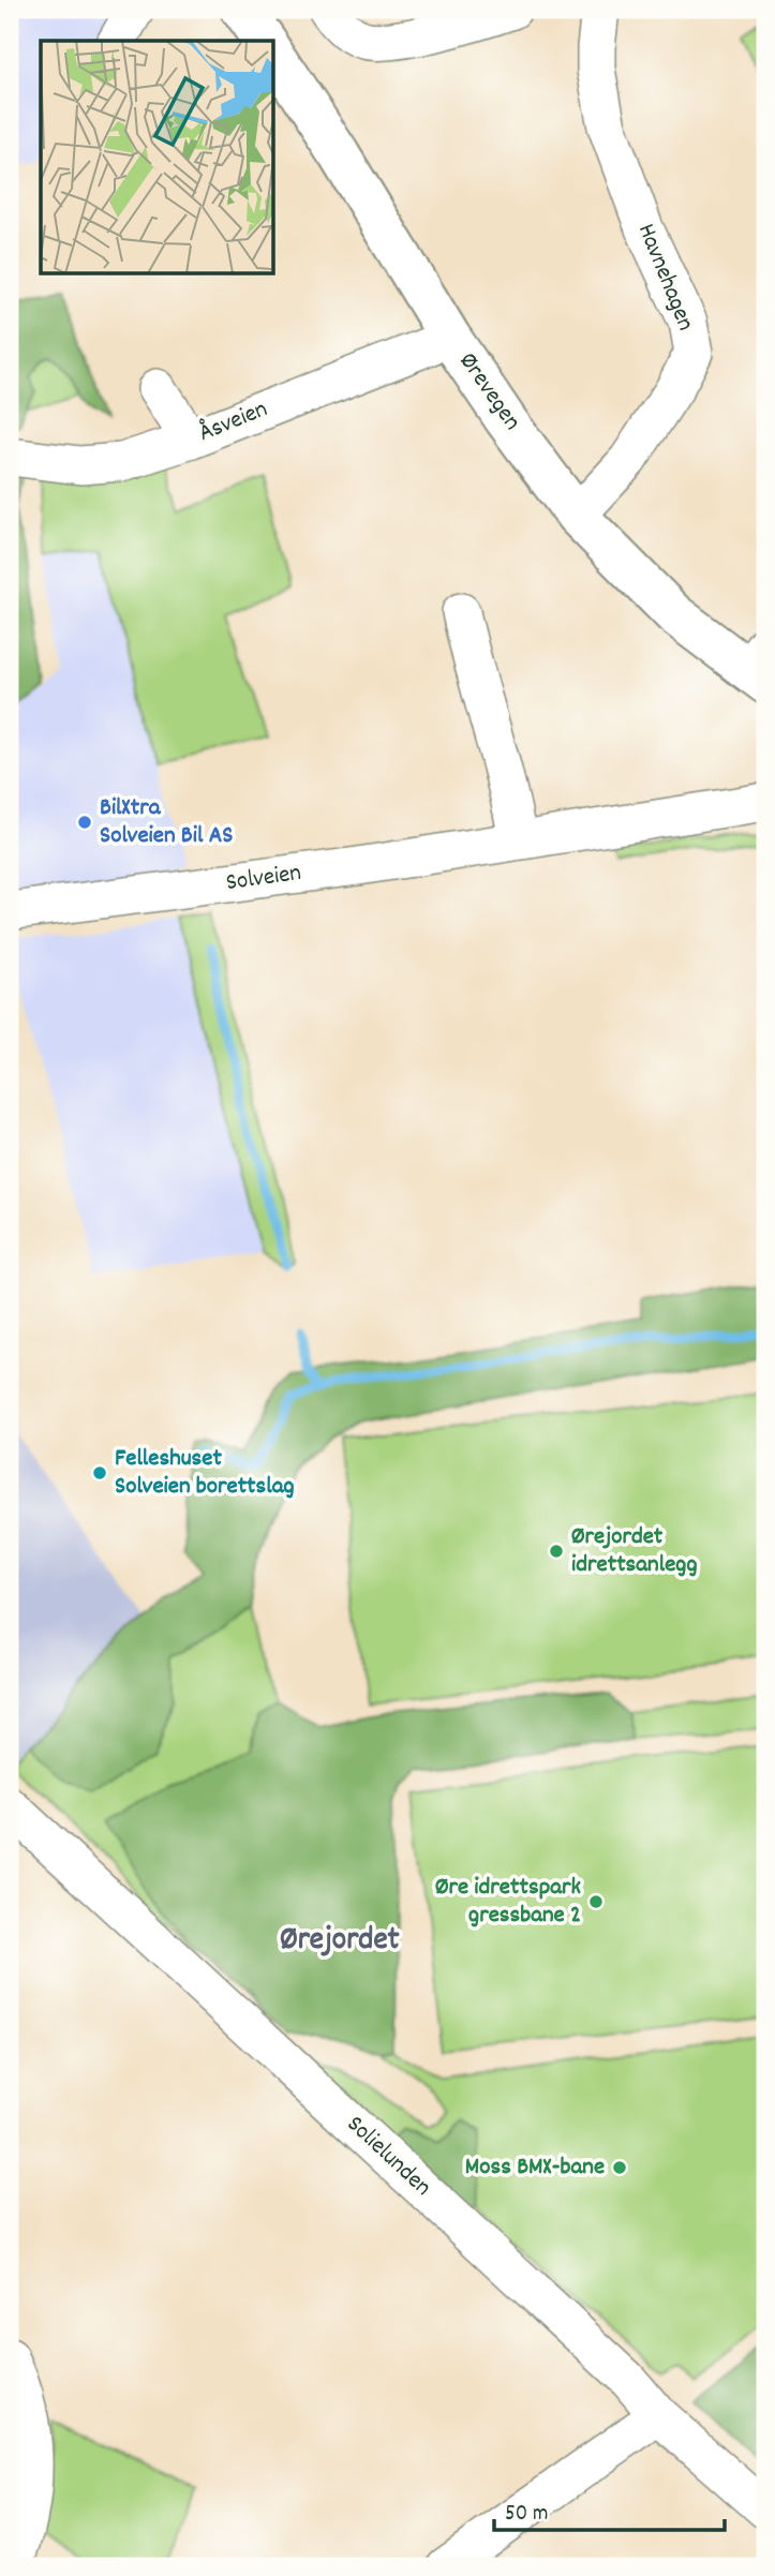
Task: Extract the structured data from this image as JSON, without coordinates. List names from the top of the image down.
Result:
{
  "streets": {
    "street": [
      "Havnehagen",
      "Ørevegen",
      "Åsveien",
      "Solveien",
      "Solielunden"
    ]
  },
  "crossings": [
    ["Havnehagen", "Ørevegen"],
    ["Ørevegen", "Åsveien"]
  ],
  "districts": ["Ørejordet"],
  "places": [
    "BilXtra Solveien Bil AS",
    "Felleshuset Solveien borettslag",
    "Ørejordet idrettsanlegg",
    "Øre idrettspark gressbane 2",
    "Moss BMX-bane"
  ],
  "scale_bar": "50 m"
}
